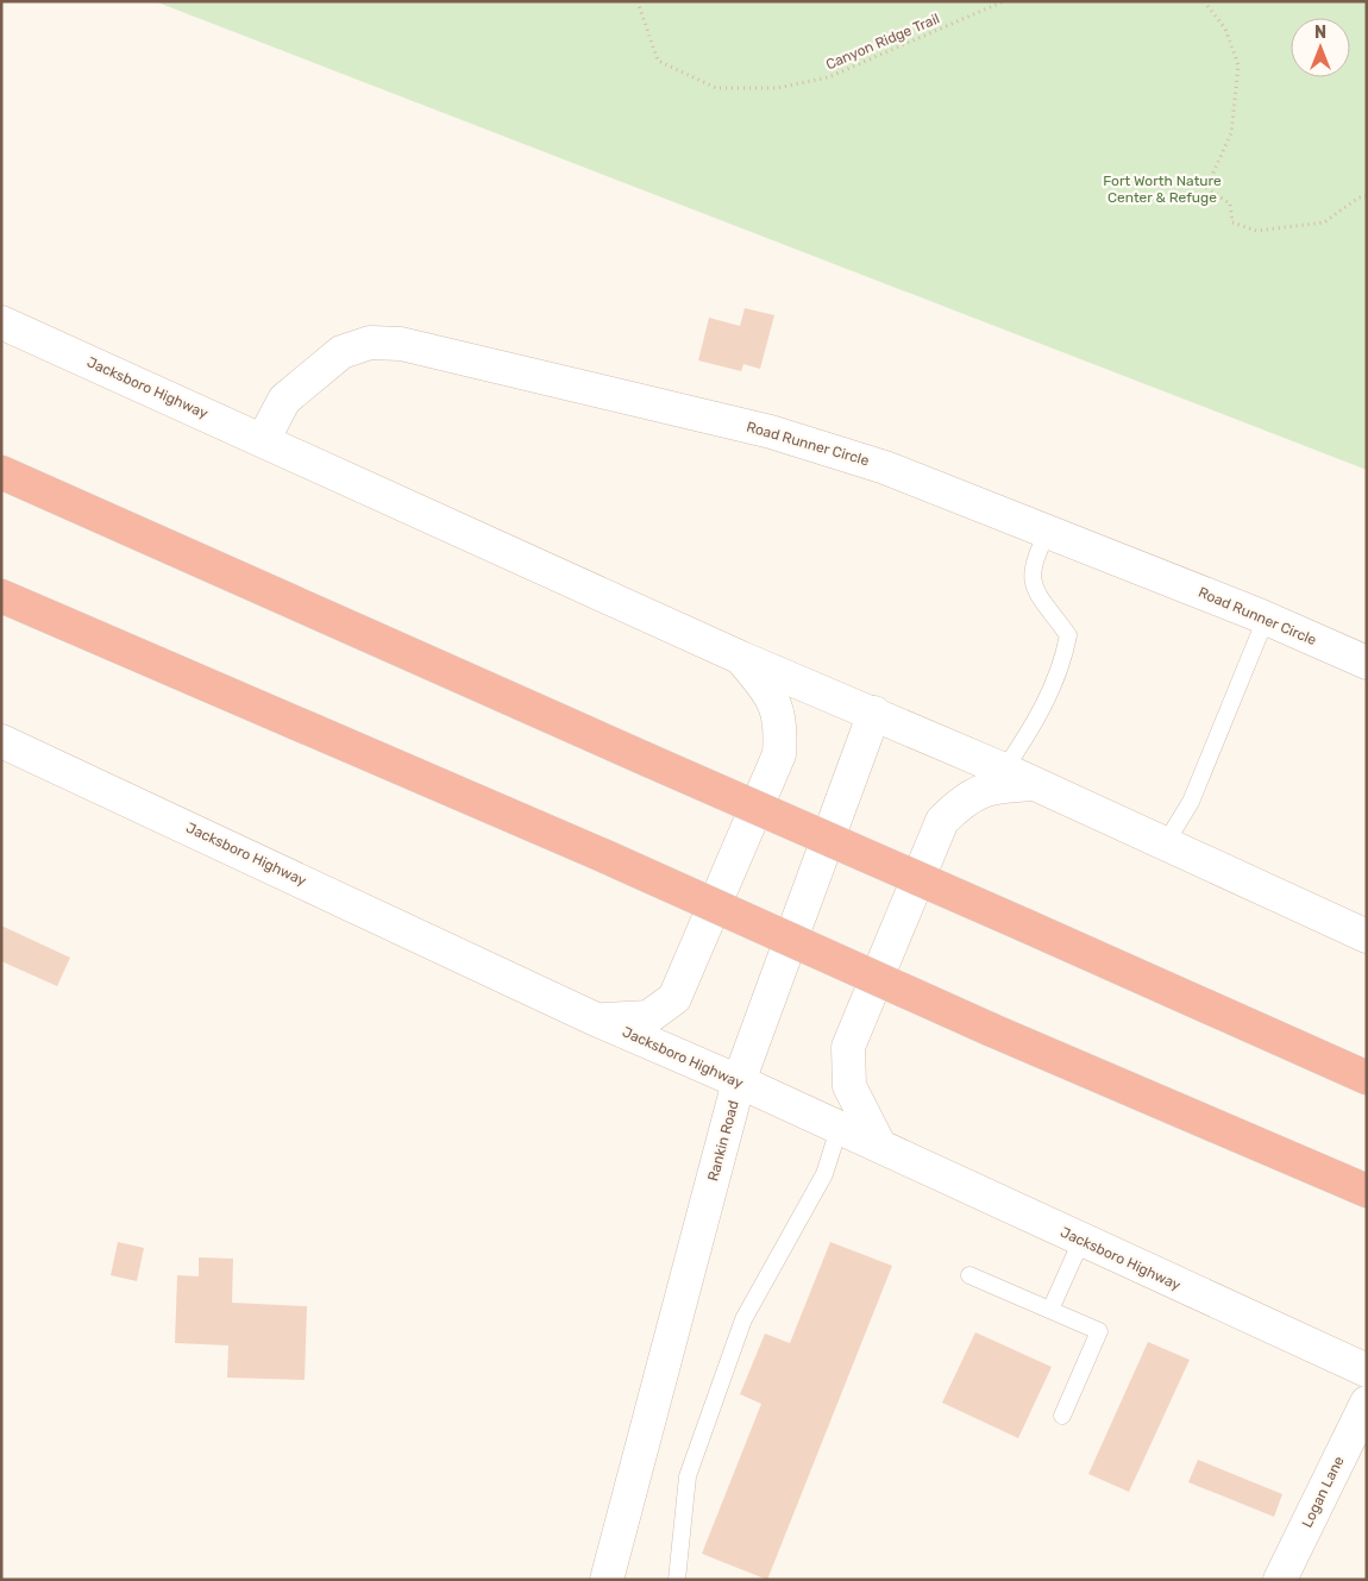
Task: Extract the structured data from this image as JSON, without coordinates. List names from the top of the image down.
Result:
{
  "streets": {
    "main road": [
      "Jacksboro Highway",
      "Road Runner Circle",
      "Rankin Road",
      "Logan Lane"
    ],
    "path": ["Canyon Ridge Trail"]
  },
  "crossings": [
    ["Jacksboro Highway", "Road Runner Circle"],
    ["Jacksboro Highway", "Rankin Road"]
  ],
  "parks": ["Fort Worth Nature Center & Refuge"],
  "north": "top"
}
